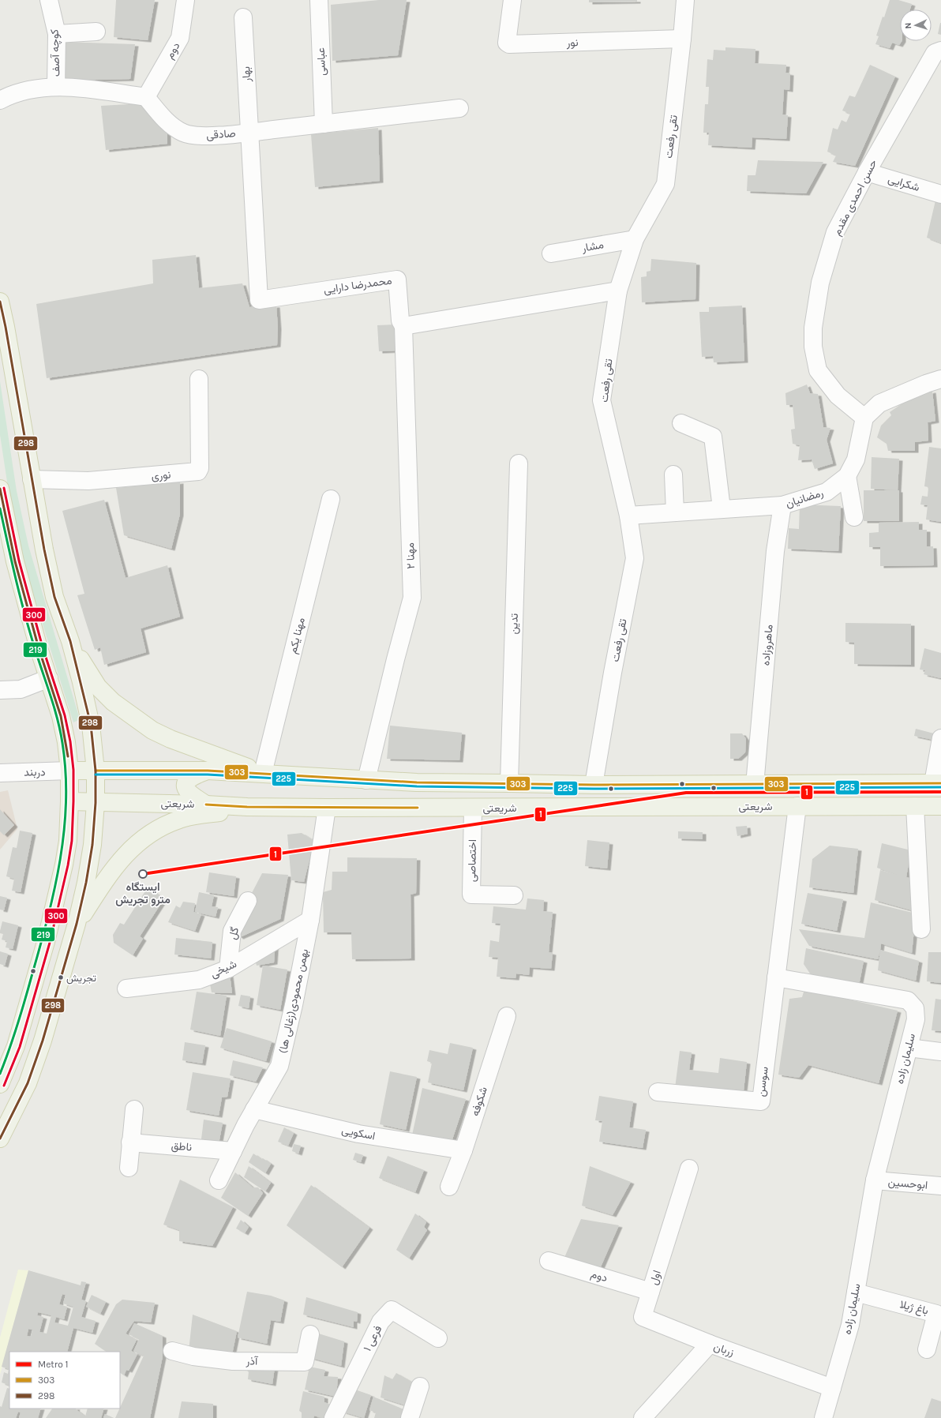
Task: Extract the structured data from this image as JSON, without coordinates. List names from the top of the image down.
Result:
{
  "streets": {
    "main road": ["شریعتی"],
    "street": [
      "نور",
      "دوم",
      "کوچه آصف",
      "عباسی",
      "بهار",
      "صادقی",
      "تقی رفعت",
      "شکرایی",
      "حسن احمدی مقدم",
      "مشار",
      "محمدرضا دارایی",
      "نوری",
      "رمضانیان",
      "مهنا ۲",
      "تدین",
      "مهنا یکم",
      "ماهروزاده",
      "دربند",
      "اختصاصی",
      "گل",
      "شیخی",
      "بهمن محمودی(زغالی ها)",
      "سلیمان زاده",
      "سوسن",
      "شکوفه",
      "اسکویی",
      "ناطق",
      "ابوحسین",
      "اول",
      "باغ ژیلا",
      "فرعی ۱",
      "زربان",
      "آذر"
    ]
  },
  "crossings": [
    ["نور", "تقی رفعت"],
    ["دوم", "صادقی"],
    ["دوم", "اول"],
    ["عباسی", "صادقی"],
    ["بهار", "صادقی"],
    ["بهار", "محمدرضا دارایی"],
    ["صادقی", "محمدرضا دارایی"],
    ["تقی رفعت", "مشار"],
    ["تقی رفعت", "رمضانیان"],
    ["تقی رفعت", "شریعتی"],
    ["شکرایی", "حسن احمدی مقدم"],
    ["حسن احمدی مقدم", "رمضانیان"],
    ["محمدرضا دارایی", "مهنا ۲"],
    ["رمضانیان", "ماهروزاده"],
    ["مهنا ۲", "شریعتی"],
    ["تدین", "شریعتی"],
    ["مهنا یکم", "شریعتی"],
    ["ماهروزاده", "شریعتی"],
    ["دربند", "شریعتی"],
    ["شریعتی", "اختصاصی"],
    ["شریعتی", "بهمن محمودی(زغالی ها)"],
    ["گل", "شیخی"],
    ["شیخی", "بهمن محمودی(زغالی ها)"],
    ["بهمن محمودی(زغالی ها)", "اسکویی"],
    ["بهمن محمودی(زغالی ها)", "ناطق"],
    ["سلیمان زاده", "سوسن"],
    ["سلیمان زاده", "ابوحسین"],
    ["سلیمان زاده", "باغ ژیلا"],
    ["سلیمان زاده", "زربان"],
    ["شکوفه", "اسکویی"],
    ["اول", "زربان"]
  ],
  "places": ["ایستگاه مترو تجریش", "تجریش"],
  "lines": [
    "transit line 298",
    "transit line 300",
    "transit line 219",
    "transit line 303",
    "transit line 225",
    "metro line 1"
  ],
  "legend": ["Metro 1", "303", "298"],
  "north": "left"
}
